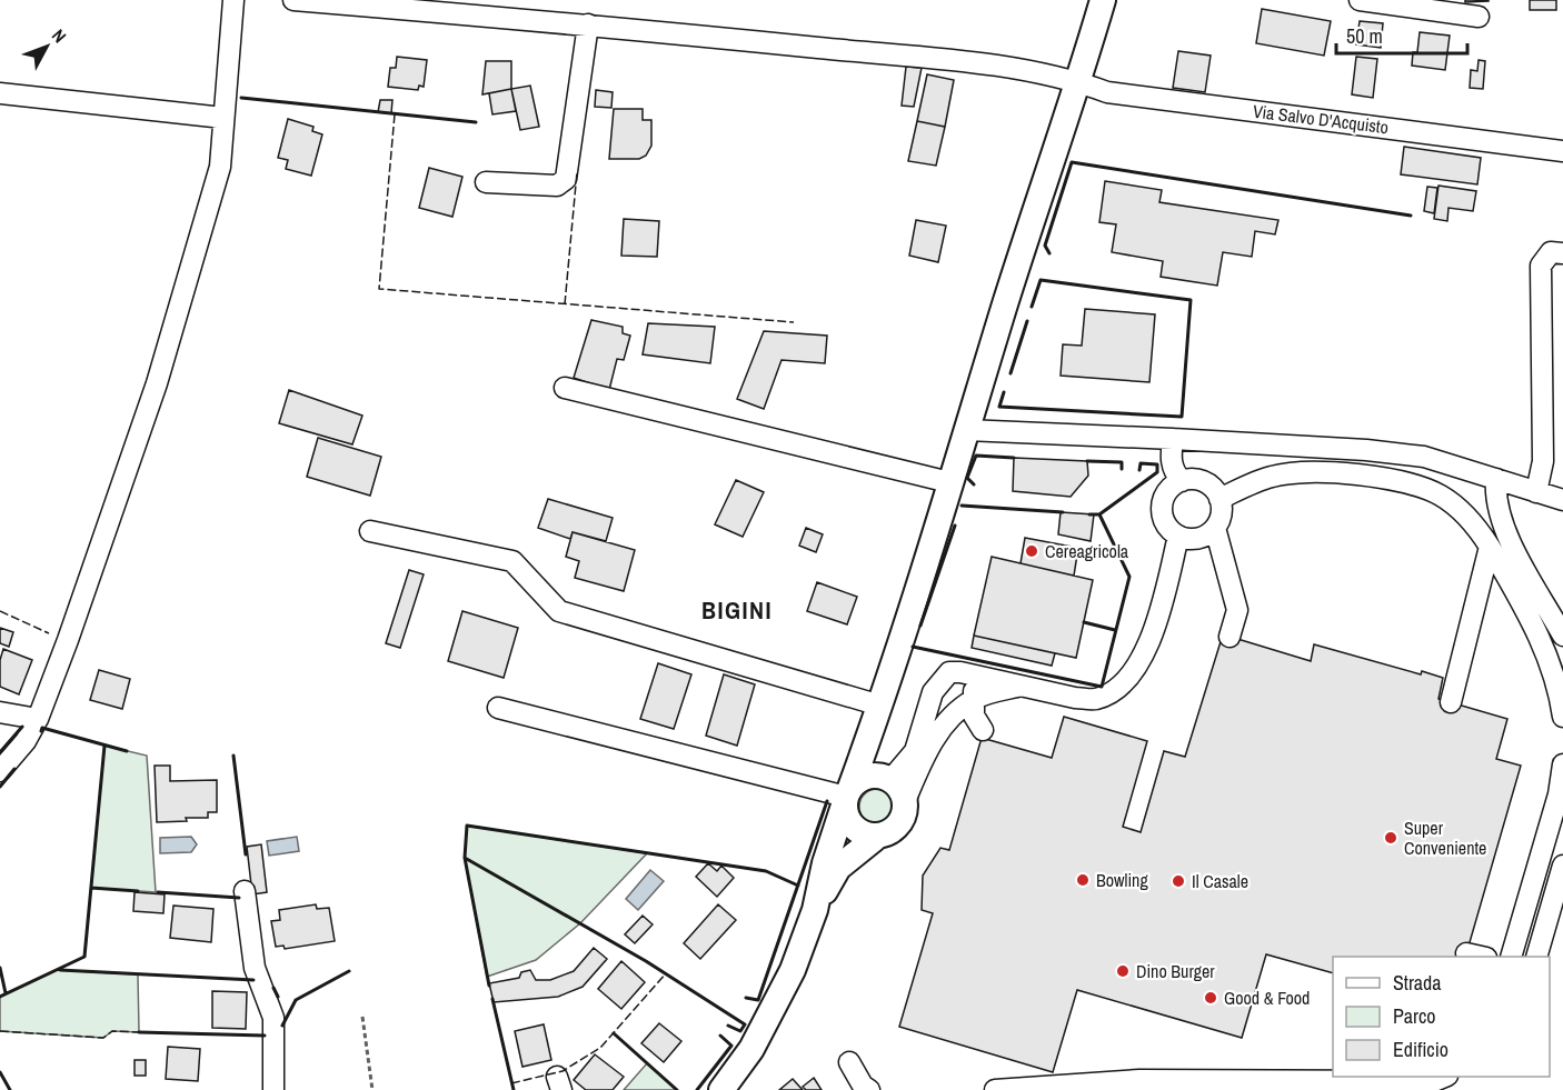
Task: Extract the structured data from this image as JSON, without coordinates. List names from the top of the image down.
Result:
{
  "streets": {
    "street": ["Via Salvo D'Acquisto"]
  },
  "districts": ["BIGINI"],
  "places": [
    "Cereagricola",
    "Super Conveniente",
    "Bowling",
    "Il Casale",
    "Dino Burger",
    "Good & Food"
  ],
  "legend": ["Strada", "Parco", "Edificio"],
  "scale_bar": "50 m",
  "north": "top right"
}
